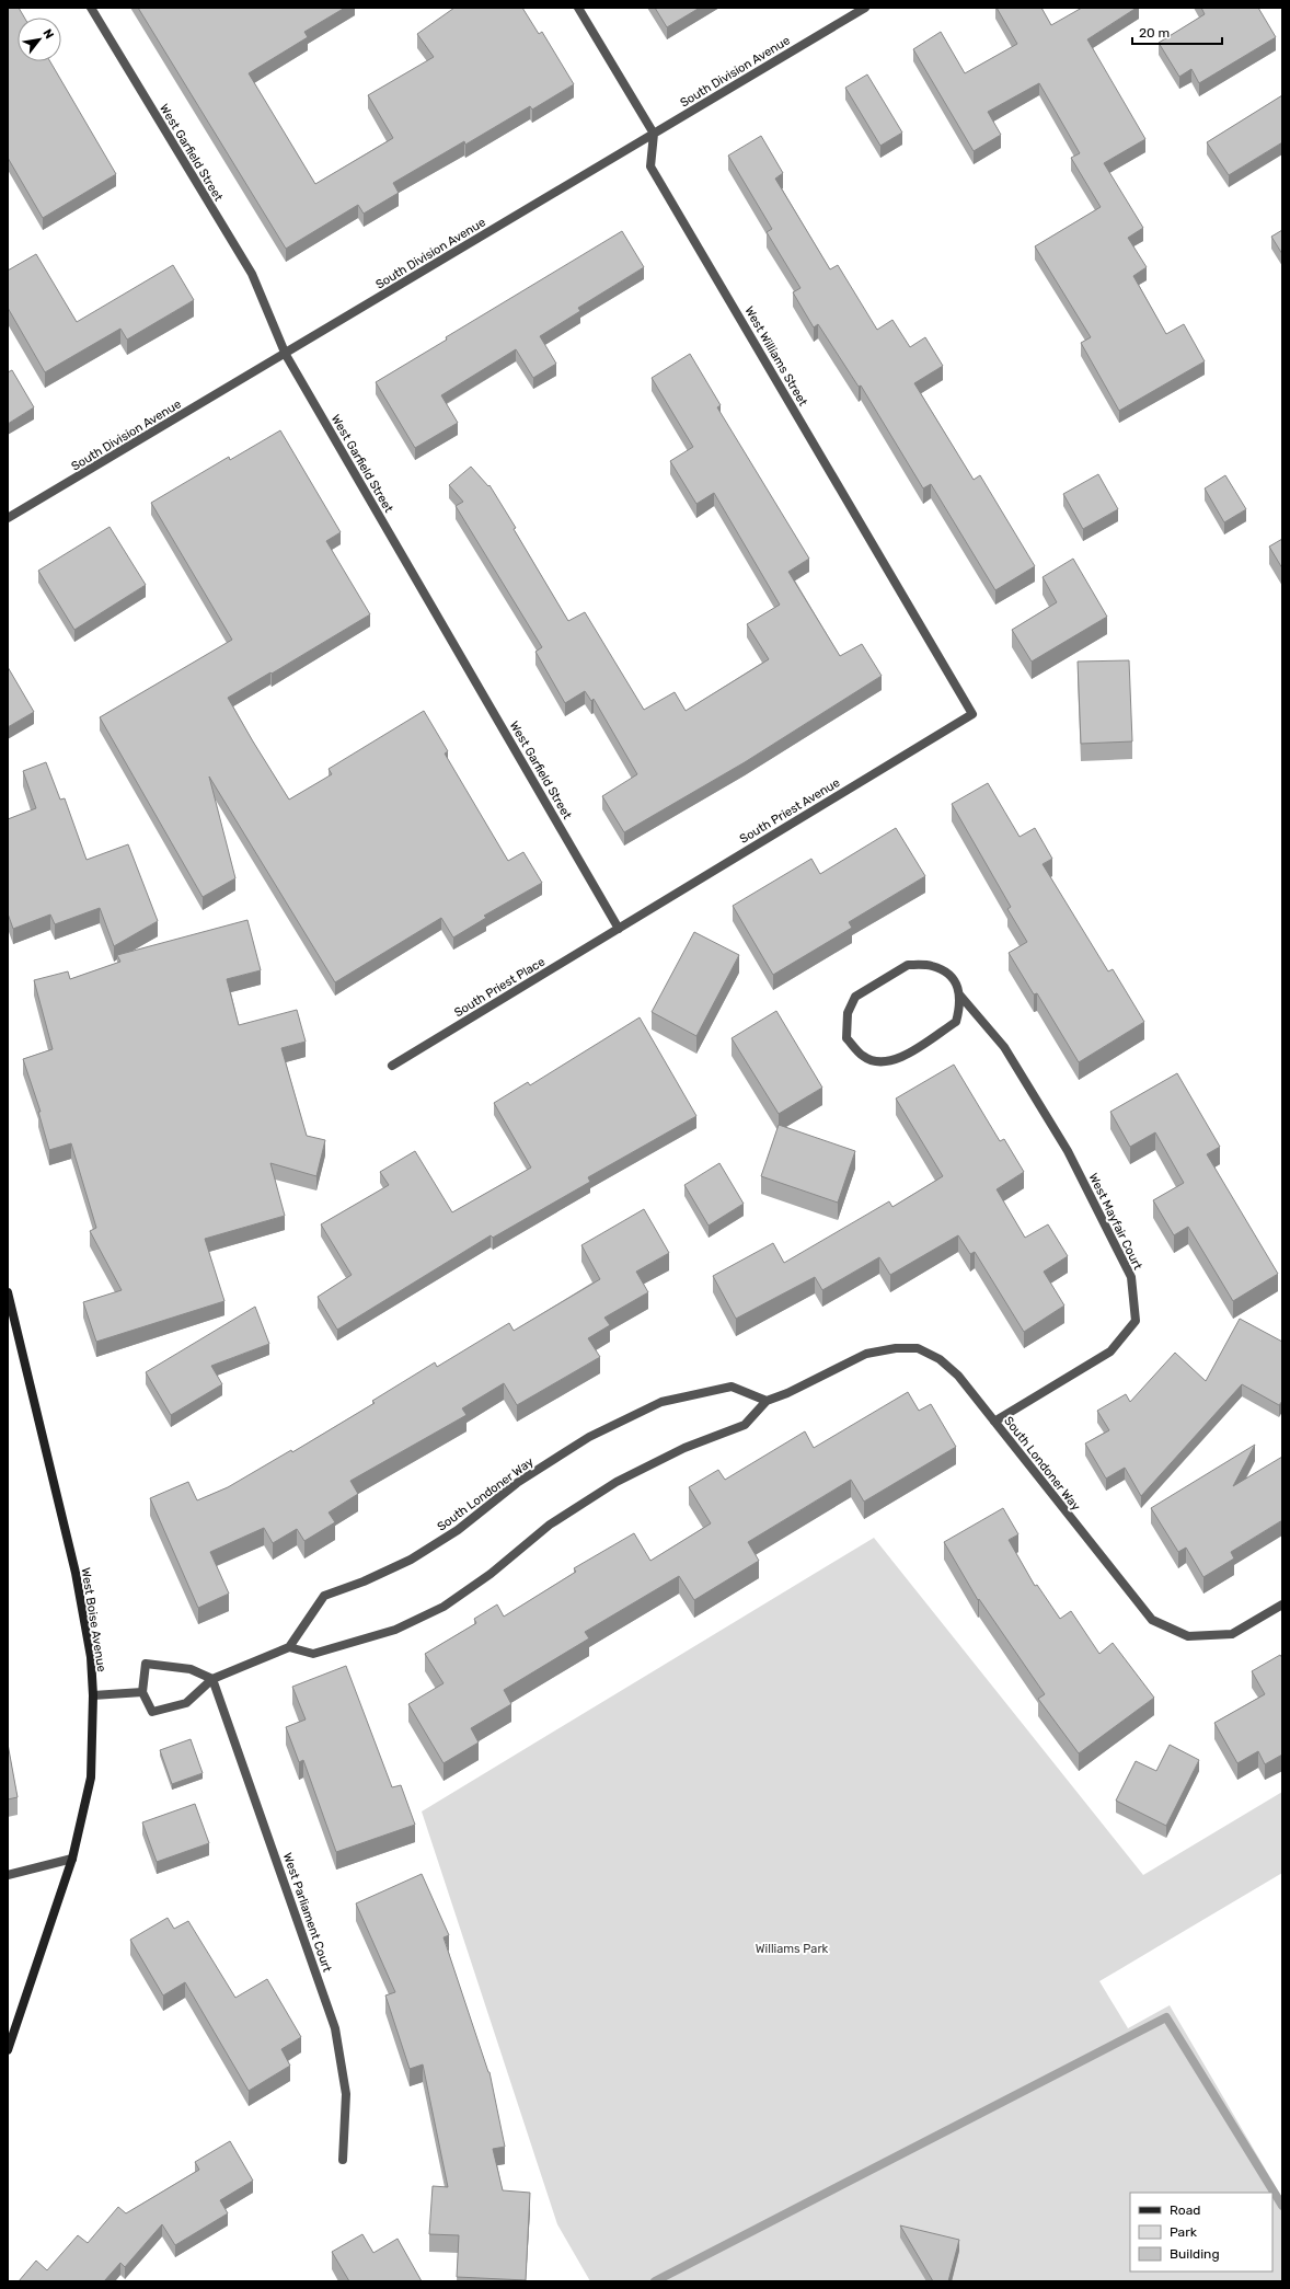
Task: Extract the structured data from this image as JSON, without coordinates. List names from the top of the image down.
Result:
{
  "streets": {
    "street": [
      "South Division Avenue",
      "West Garfield Street",
      "West Williams Street",
      "South Priest Avenue",
      "South Priest Place",
      "West Mayfair Court",
      "South Londoner Way",
      "West Boise Avenue",
      "West Parliament Court"
    ]
  },
  "crossings": [
    ["South Division Avenue", "West Garfield Street"],
    ["South Division Avenue", "West Williams Street"],
    ["West Garfield Street", "South Priest Avenue"],
    ["West Garfield Street", "South Priest Place"],
    ["West Williams Street", "South Priest Avenue"],
    ["South Priest Avenue", "South Priest Place"],
    ["West Mayfair Court", "South Londoner Way"]
  ],
  "parks": ["Williams Park"],
  "legend": ["Road", "Park", "Building"],
  "scale_bar": "20 m",
  "north": "top right"
}
